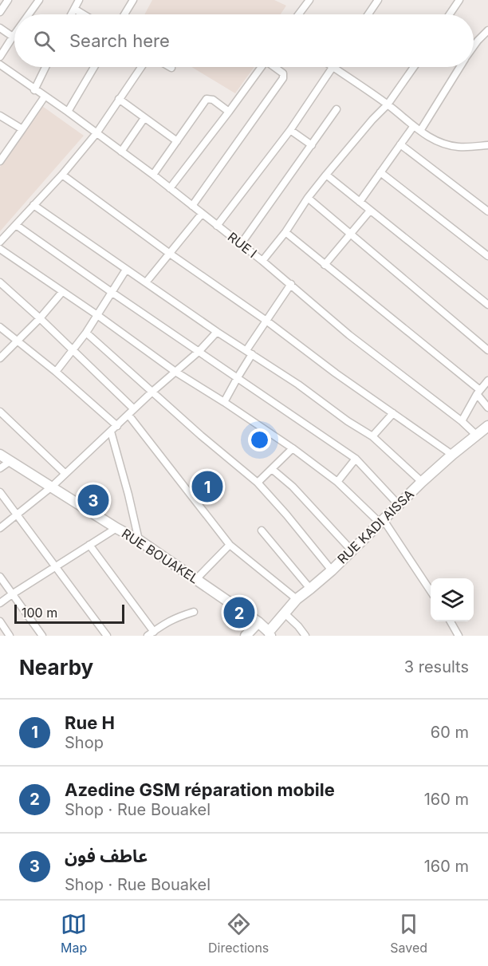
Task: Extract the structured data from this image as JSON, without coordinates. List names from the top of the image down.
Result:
{
  "streets": {
    "main road": ["RUE KADI AISSA", "RUE BOUAKEL"],
    "street": ["RUE I"]
  },
  "crossings": [
    ["RUE I", "RUE KADI AISSA"],
    ["RUE KADI AISSA", "RUE BOUAKEL"]
  ],
  "scale_bar": "100 m",
  "page": {
    "search": "Search here",
    "pins": ["1", "3", "2"],
    "scale": "100 m",
    "heading": ["Nearby", "3 results"],
    "list": [
      {
        "mark": "1",
        "name": "Rue H",
        "note": "Shop",
        "value": "60 m"
      },
      {
        "mark": "2",
        "name": "Azedine GSM réparation mobile",
        "note": "Shop · Rue Bouakel",
        "value": "160 m"
      },
      {
        "mark": "3",
        "name": "عاطف فون",
        "note": "Shop · Rue Bouakel",
        "value": "160 m"
      }
    ],
    "nav": ["Map", "Directions", "Saved"]
  }
}
